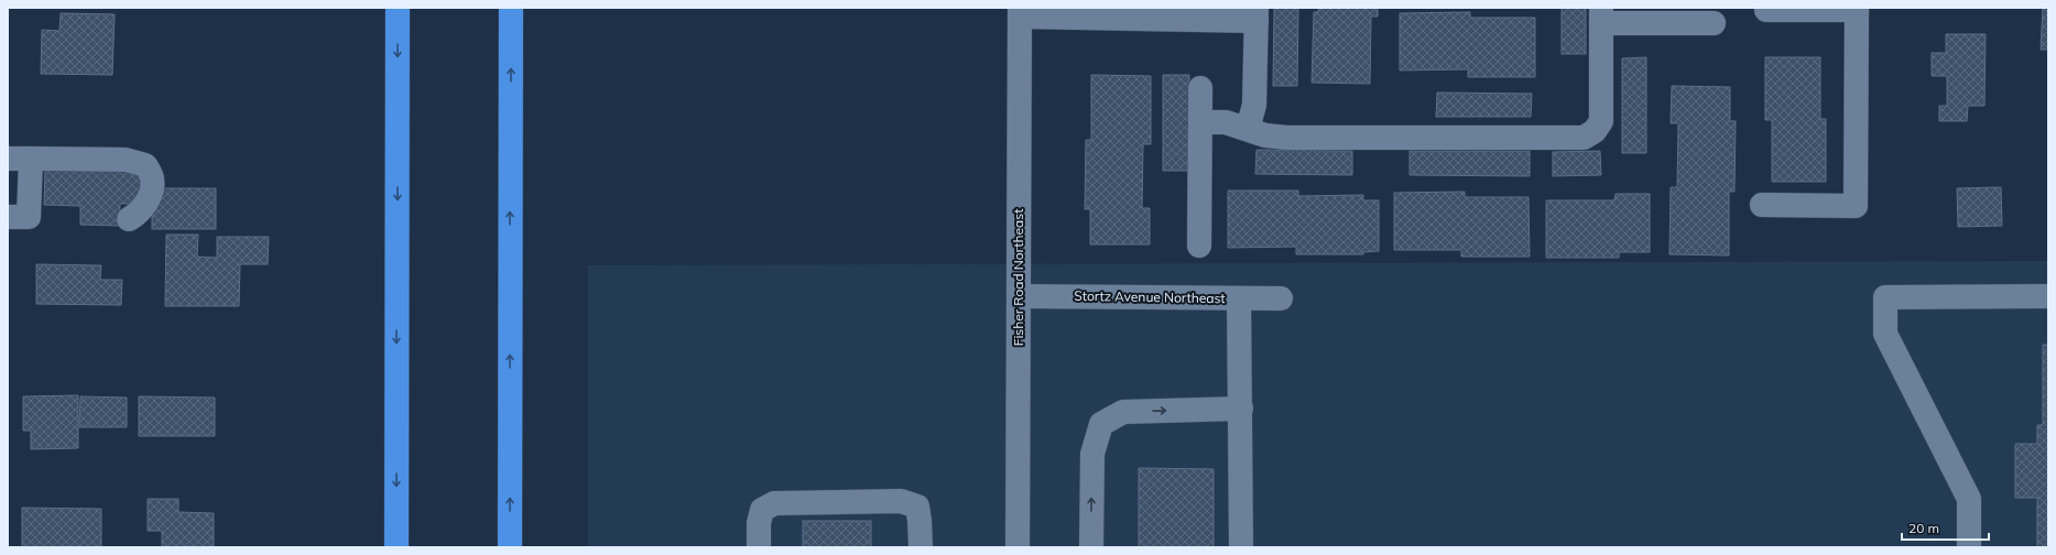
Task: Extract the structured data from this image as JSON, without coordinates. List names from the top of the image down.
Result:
{
  "streets": {
    "street": ["Fisher Road Northeast", "Stortz Avenue Northeast"]
  },
  "crossings": [
    ["Fisher Road Northeast", "Stortz Avenue Northeast"]
  ],
  "scale_bar": "20 m"
}
